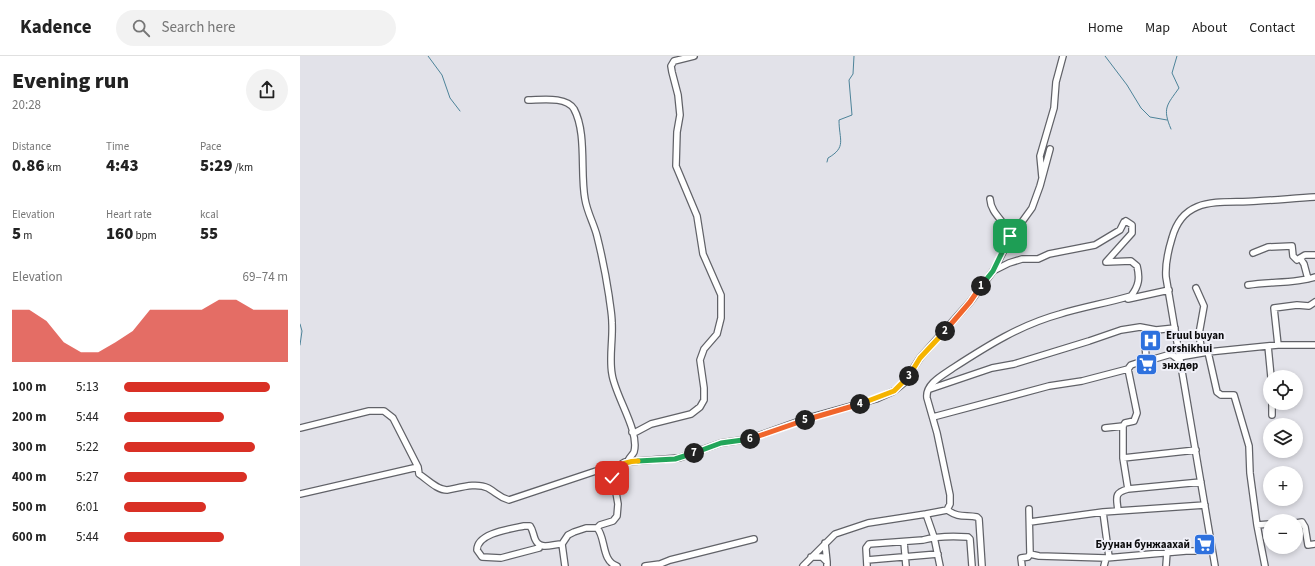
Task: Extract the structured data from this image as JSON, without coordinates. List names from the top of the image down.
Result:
{
  "places": {
    "hospital": ["Eruul buyan orshikhui"],
    "supermarket": ["энхдөр", "Буунан бунжаахай"]
  },
  "page": {
    "header": "Kadence",
    "search": "Search here",
    "nav": [
      "Home",
      "Map",
      "About",
      "Contact"
    ],
    "heading": ["Evening run", "20:28"],
    "stats": [
      ["Distance", "0.86 km"],
      ["Time", "4:43"],
      ["Pace", "5:29 /km"],
      ["Elevation", "5 m"],
      ["Heart rate", "160 bpm"],
      ["kcal", "55"]
    ],
    "chart": ["Elevation", "69–74 m"],
    "pins": [
      "1",
      "2",
      "3",
      "4",
      "5",
      "6",
      "7"
    ],
    "map_buttons": ["+", "−"],
    "list": [
      {
        "name": "100 m",
        "note": "5:13"
      },
      {
        "name": "200 m",
        "note": "5:44"
      },
      {
        "name": "300 m",
        "note": "5:22"
      },
      {
        "name": "400 m",
        "note": "5:27"
      },
      {
        "name": "500 m",
        "note": "6:01"
      },
      {
        "name": "600 m",
        "note": "5:44"
      }
    ]
  }
}
